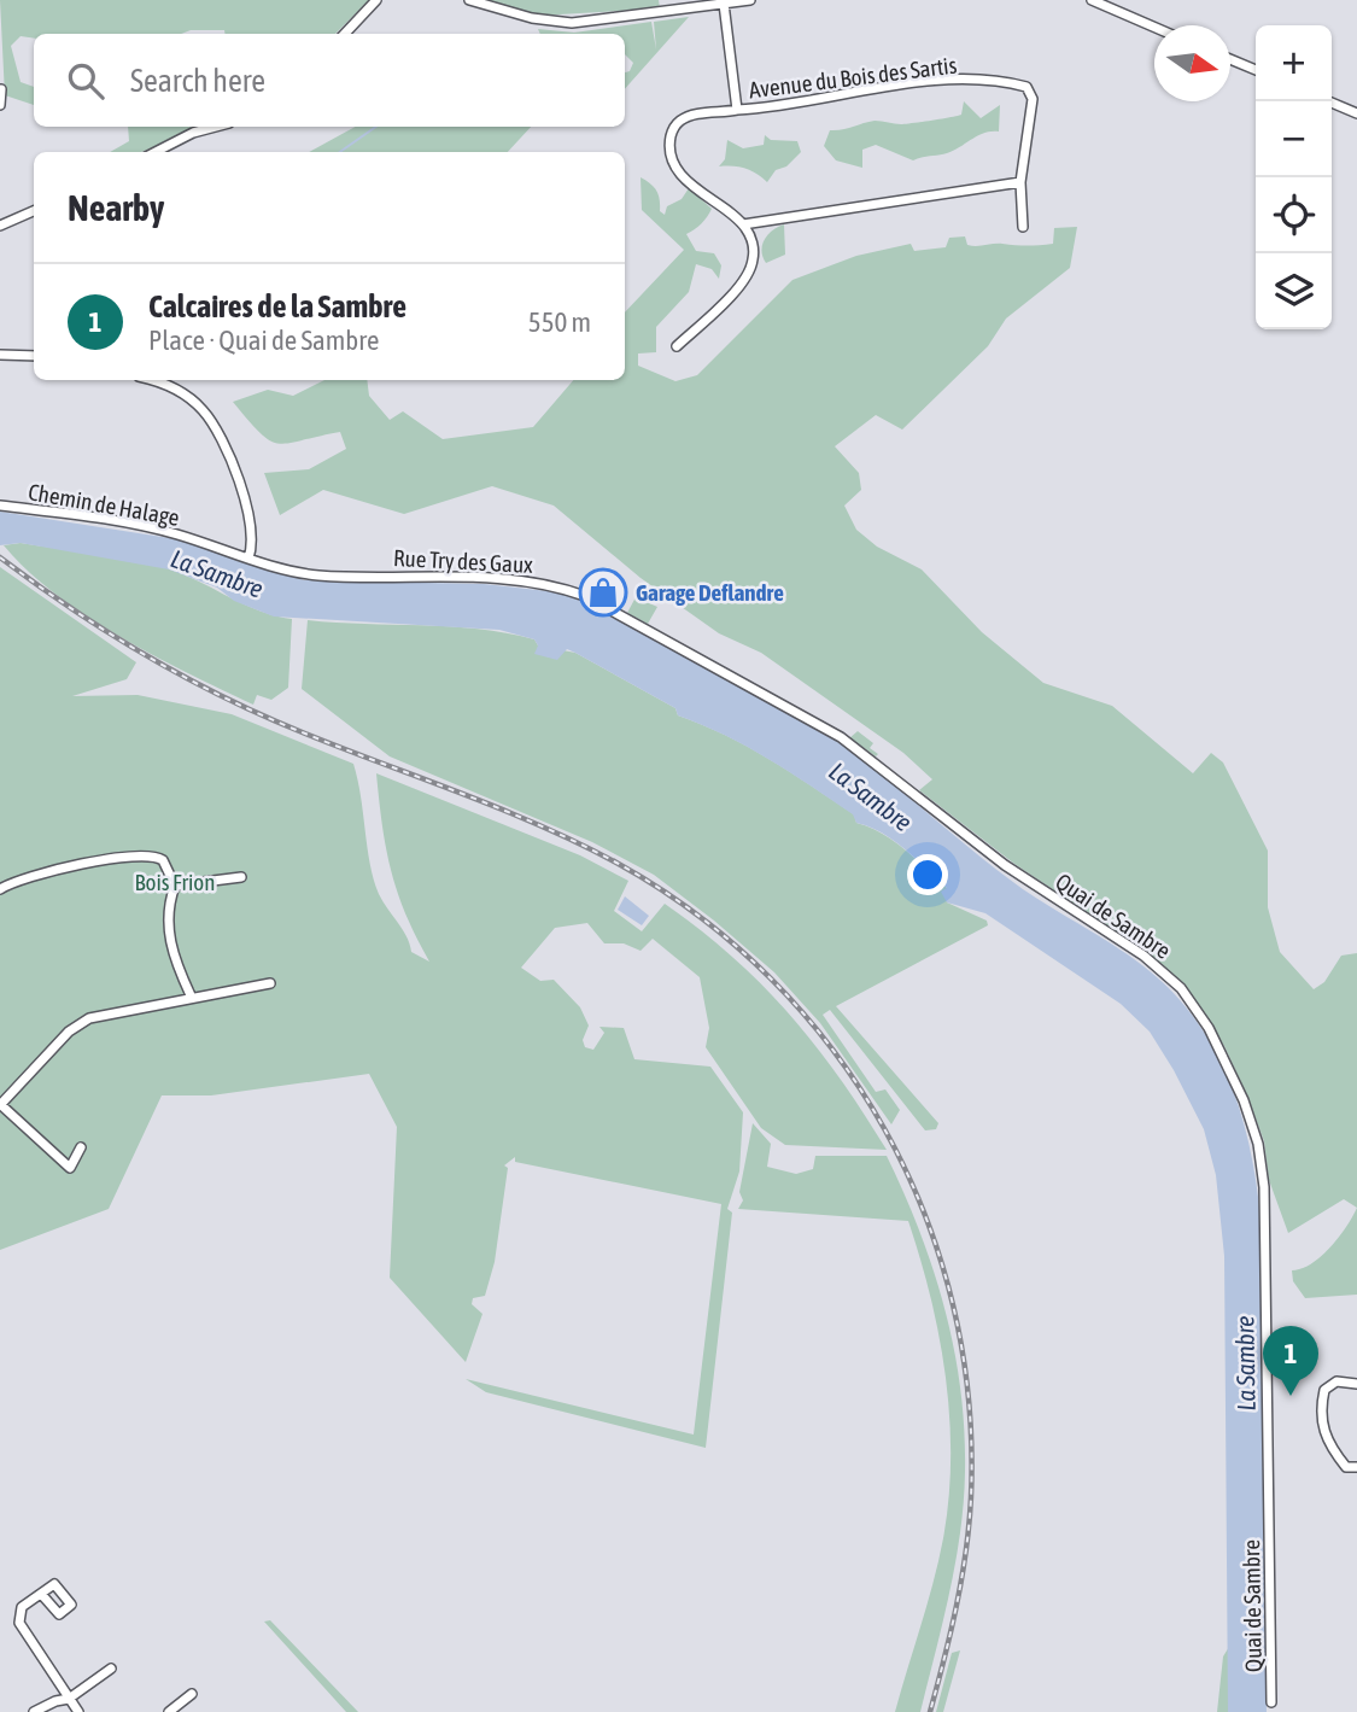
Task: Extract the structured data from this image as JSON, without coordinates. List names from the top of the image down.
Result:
{
  "streets": {
    "street": [
      "Avenue du Bois des Sartis",
      "Chemin de Halage",
      "Rue Try des Gaux",
      "Quai de Sambre"
    ]
  },
  "crossings": [
    ["Chemin de Halage", "Rue Try des Gaux"],
    ["Rue Try des Gaux", "Quai de Sambre"]
  ],
  "water": ["La Sambre"],
  "parks": ["Bois Frion"],
  "places": {
    "shop": ["Garage Deflandre"]
  },
  "north": "right",
  "page": {
    "map_buttons": ["+", "−"],
    "search": "Search here",
    "heading": "Nearby",
    "list": [
      {
        "mark": "1",
        "name": "Calcaires de la Sambre",
        "note": "Place · Quai de Sambre",
        "value": "550 m"
      }
    ],
    "pins": "1"
  }
}
